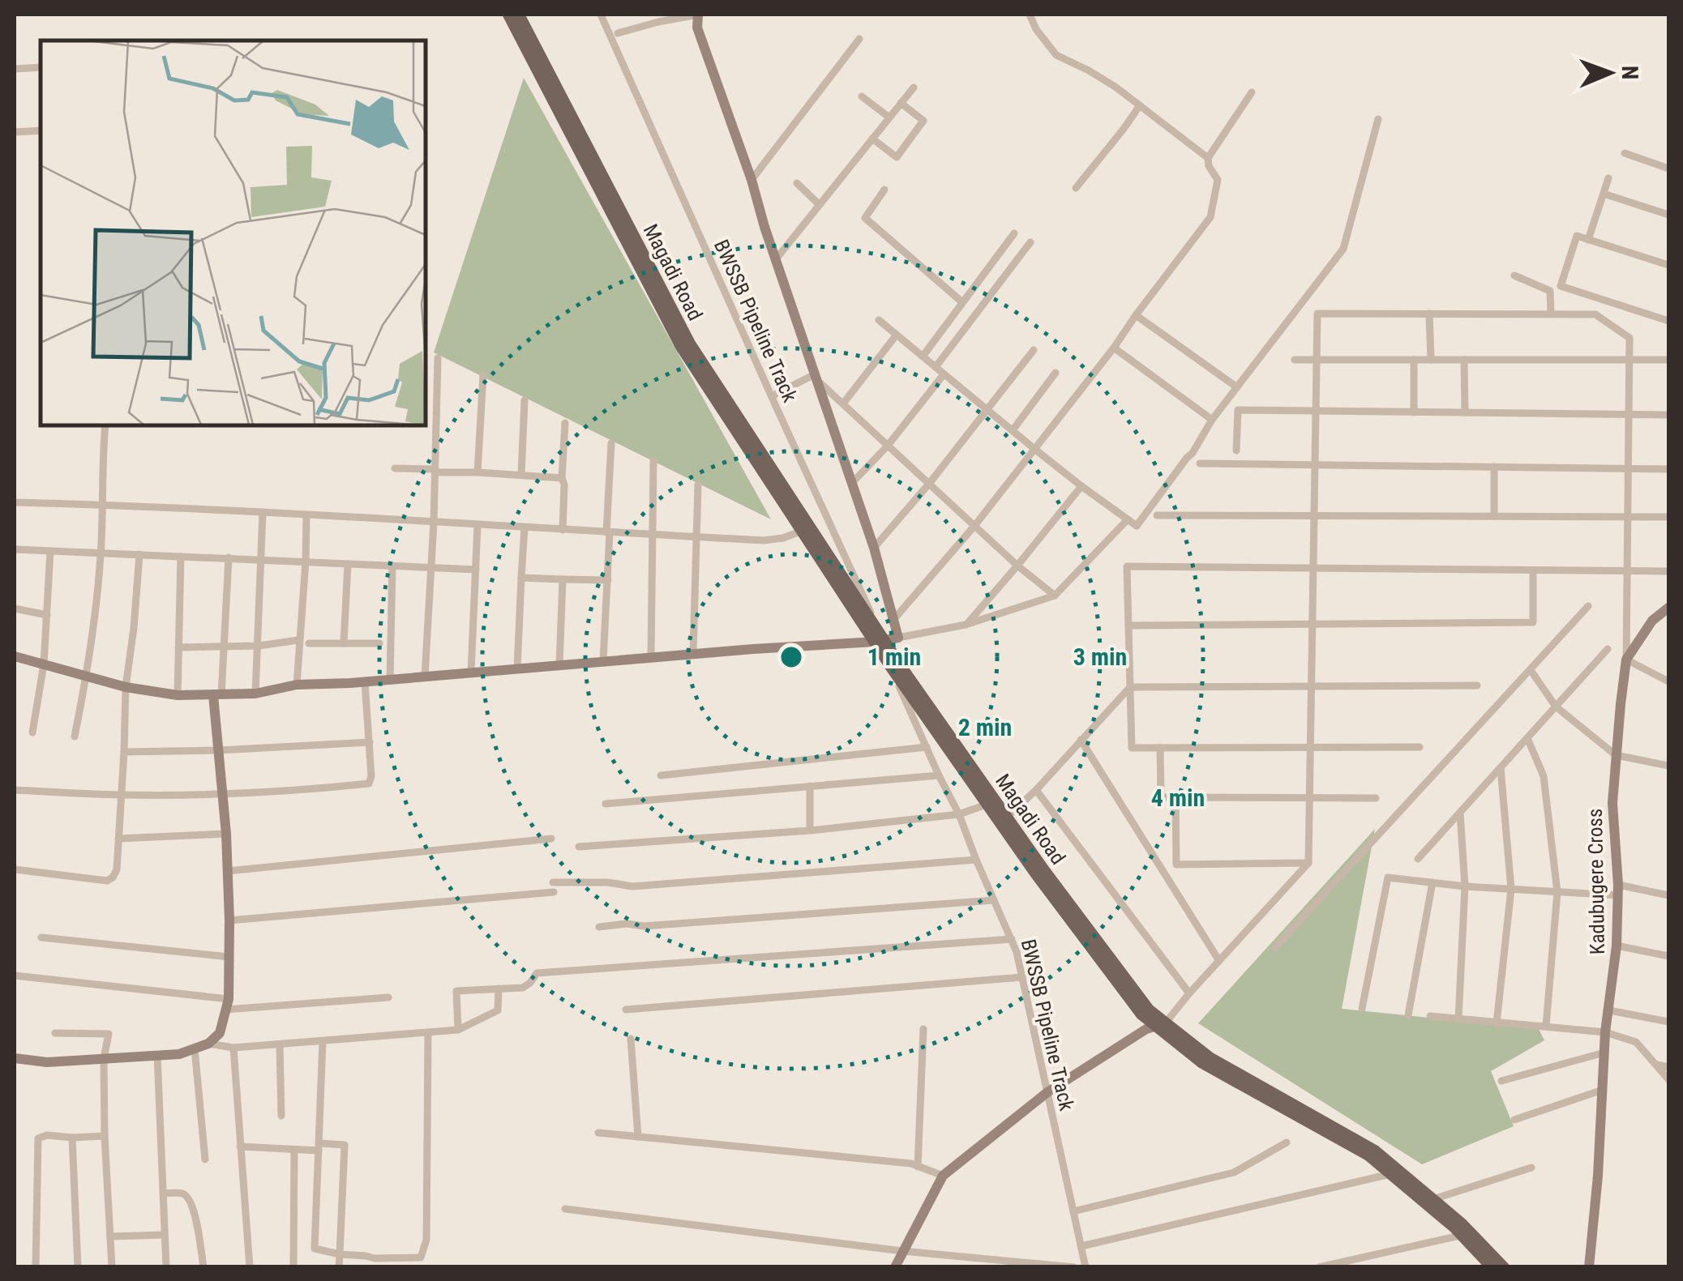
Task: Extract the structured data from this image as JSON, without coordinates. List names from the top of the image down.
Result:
{
  "streets": {
    "main road": ["Magadi Road"],
    "street": ["BWSSB Pipeline Track", "Kadubugere Cross"]
  },
  "crossings": [
    ["Magadi Road", "BWSSB Pipeline Track"]
  ],
  "north": "right",
  "rings": [
    "1 min",
    "3 min",
    "2 min",
    "4 min"
  ]
}
